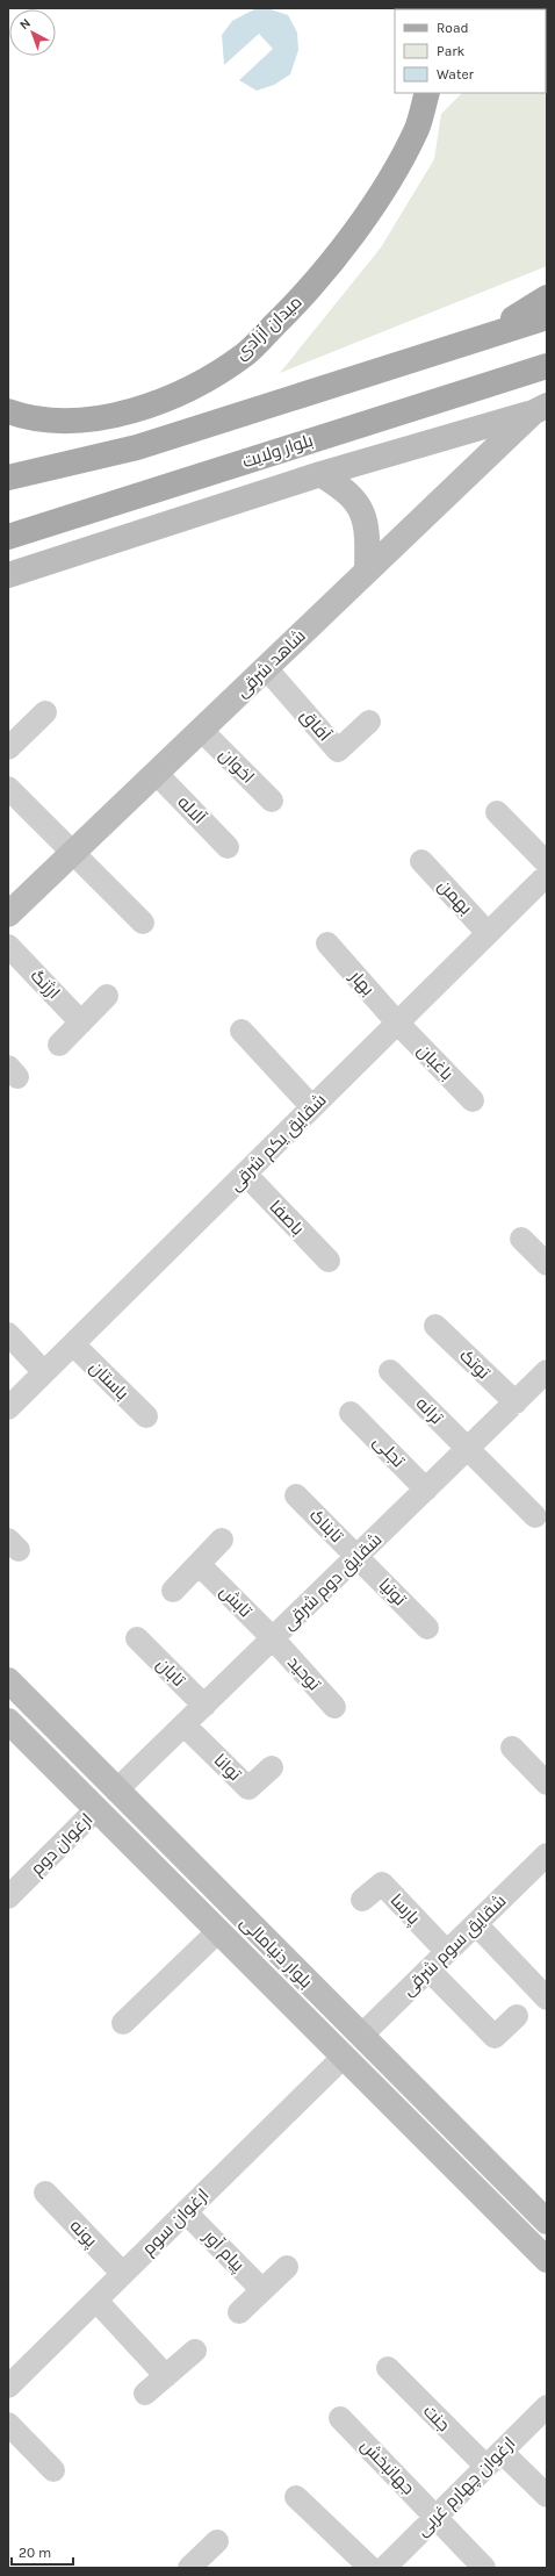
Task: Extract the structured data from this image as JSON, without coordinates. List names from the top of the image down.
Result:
{
  "streets": {
    "main road": [
      "میدان آزادی",
      "بلوار ولایت",
      "شاهد شرقی",
      "بلوار دنیامالی"
    ],
    "street": [
      "آفاق",
      "اخوان",
      "آلاله",
      "بهمن",
      "بهار",
      "ارژنگ",
      "باغبان",
      "شقایق یکم شرقی",
      "باصفا",
      "توتک",
      "باستان",
      "ترانه",
      "تجلی",
      "تابناک",
      "شقایق دوم شرقی",
      "توتیا",
      "تابش",
      "تابان",
      "توحید",
      "توانا",
      "ارغوان دوم",
      "پارسا",
      "شقایق سوم شرقی",
      "ارغوان سوم",
      "پونه",
      "پیام آور",
      "جنت",
      "جهانبخش",
      "ارغوان چهارم غربی"
    ]
  },
  "crossings": [
    ["بلوار ولایت", "شاهد شرقی"],
    ["شاهد شرقی", "آفاق"],
    ["شاهد شرقی", "اخوان"],
    ["شاهد شرقی", "آلاله"],
    ["بهمن", "شقایق یکم شرقی"],
    ["بهار", "باغبان"],
    ["بهار", "شقایق یکم شرقی"],
    ["باغبان", "شقایق یکم شرقی"],
    ["شقایق یکم شرقی", "باصفا"],
    ["شقایق یکم شرقی", "باستان"],
    ["توتک", "شقایق دوم شرقی"],
    ["ترانه", "شقایق دوم شرقی"],
    ["تجلی", "شقایق دوم شرقی"],
    ["تابناک", "شقایق دوم شرقی"],
    ["تابناک", "توتیا"],
    ["شقایق دوم شرقی", "توتیا"],
    ["شقایق دوم شرقی", "تابش"],
    ["شقایق دوم شرقی", "تابان"],
    ["شقایق دوم شرقی", "توحید"],
    ["شقایق دوم شرقی", "توانا"],
    ["شقایق دوم شرقی", "بلوار دنیامالی"],
    ["تابش", "توحید"],
    ["ارغوان دوم", "بلوار دنیامالی"],
    ["پارسا", "شقایق سوم شرقی"],
    ["شقایق سوم شرقی", "بلوار دنیامالی"],
    ["بلوار دنیامالی", "ارغوان سوم"],
    ["ارغوان سوم", "پونه"],
    ["ارغوان سوم", "پیام آور"],
    ["جنت", "ارغوان چهارم غربی"],
    ["جهانبخش", "ارغوان چهارم غربی"]
  ],
  "legend": ["Road", "Park", "Water"],
  "scale_bar": "20 m",
  "north": "top left"
}
